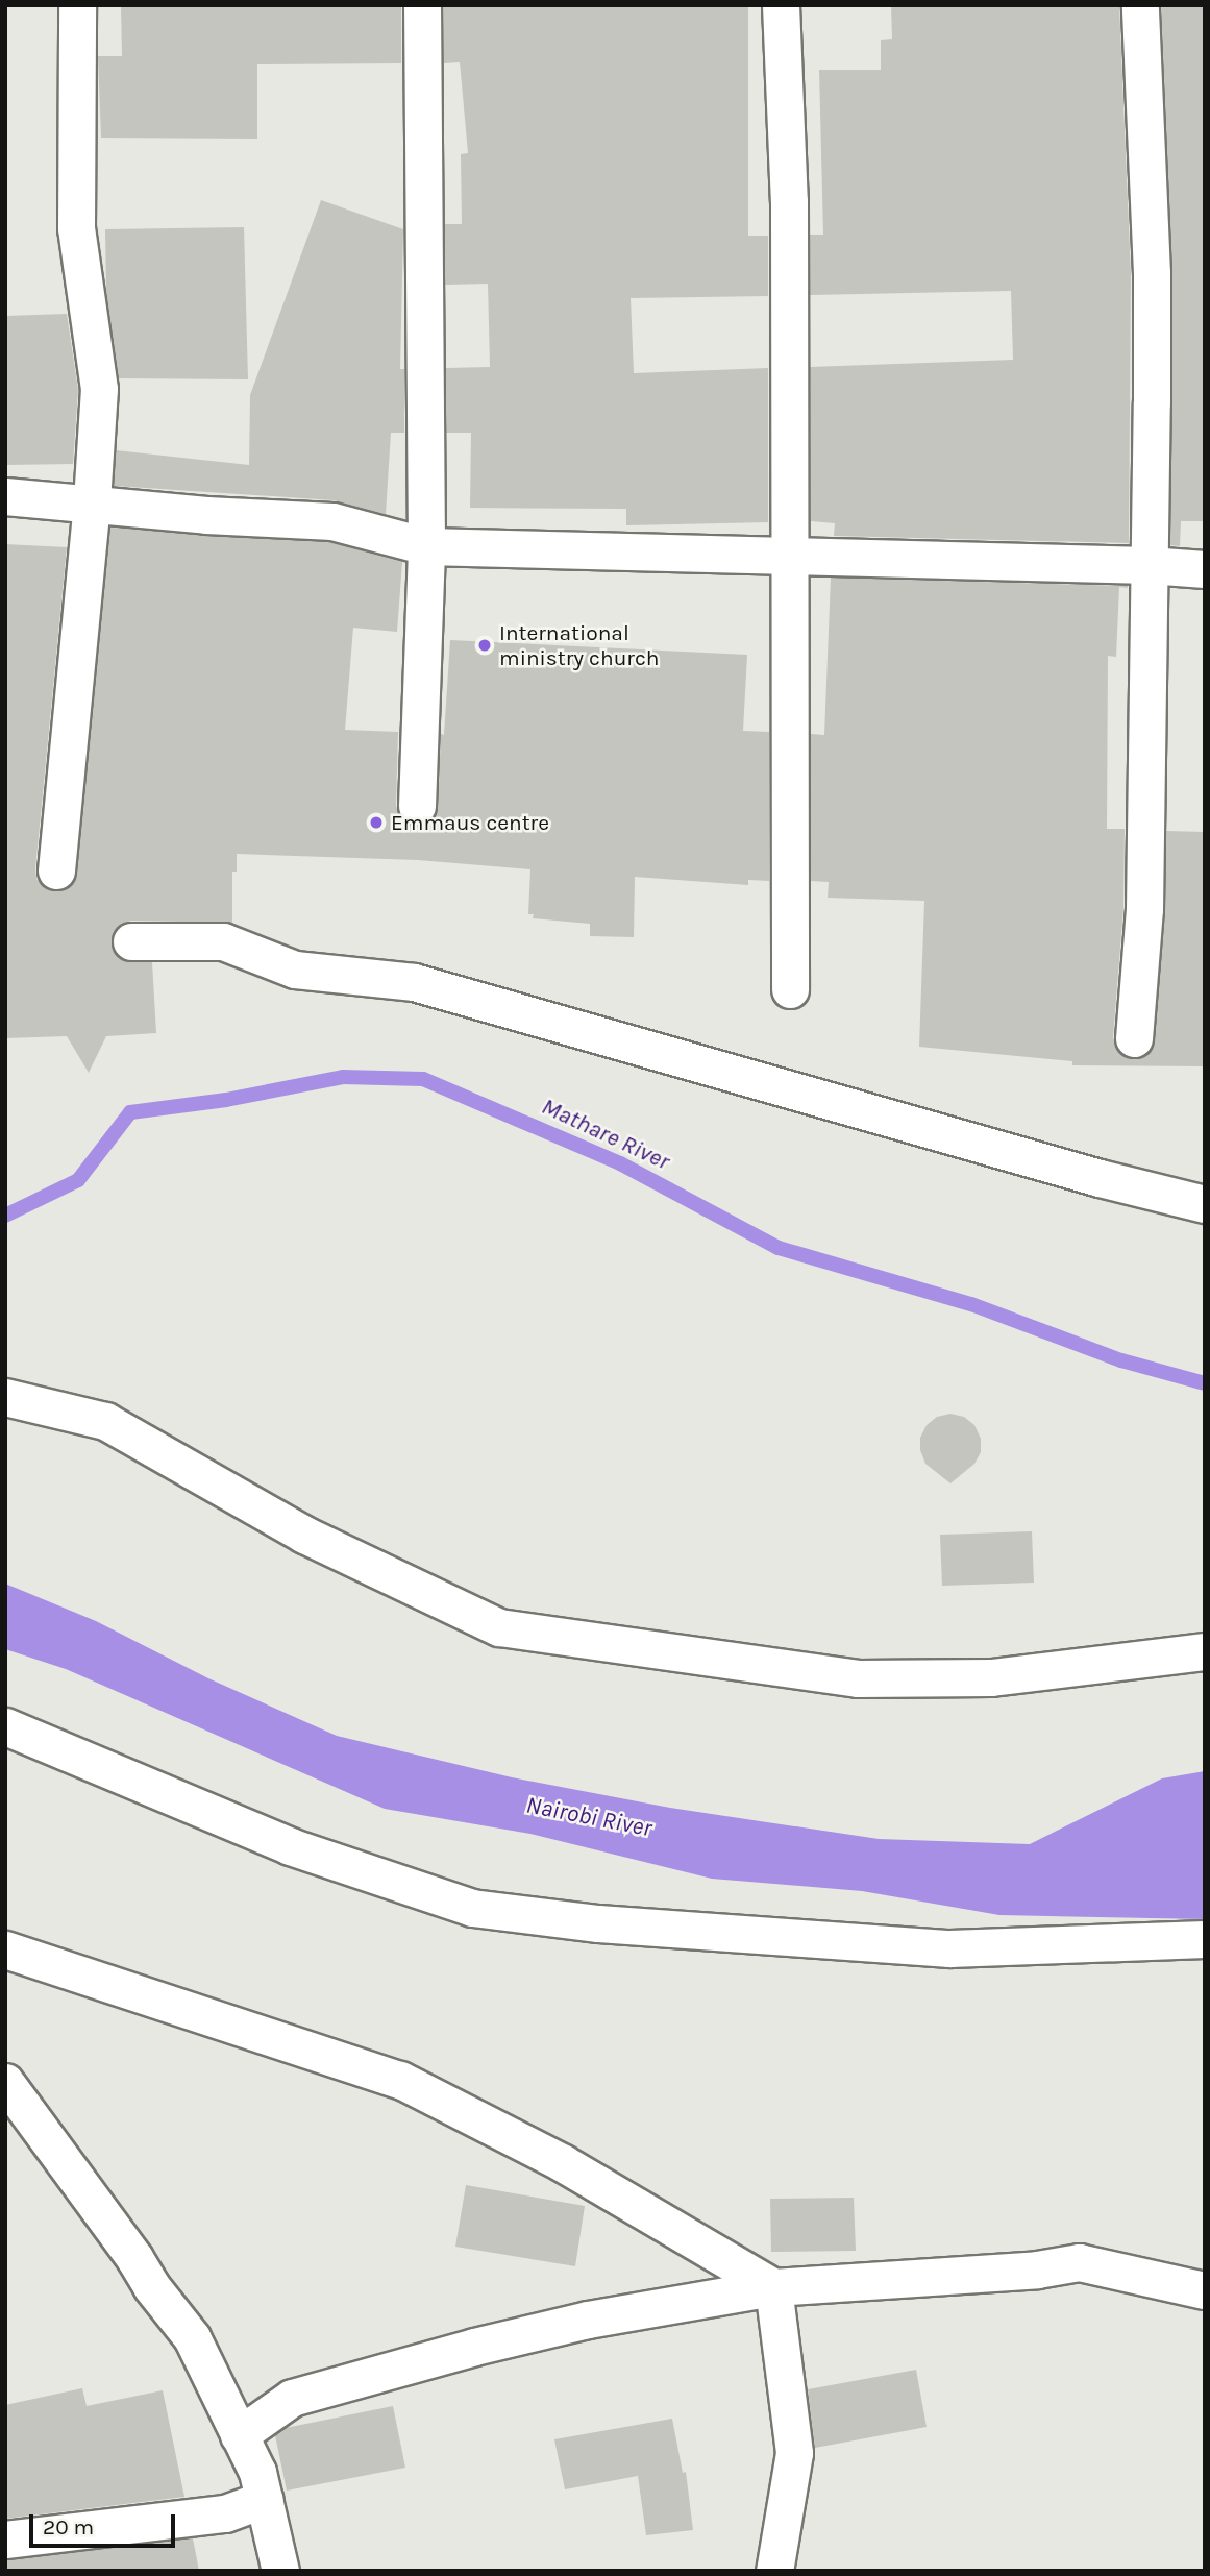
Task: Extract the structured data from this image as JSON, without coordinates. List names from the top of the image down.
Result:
{
  "water": ["Mathare River", "Nairobi River"],
  "places": ["International ministry church", "Emmaus centre"],
  "scale_bar": "20 m"
}
